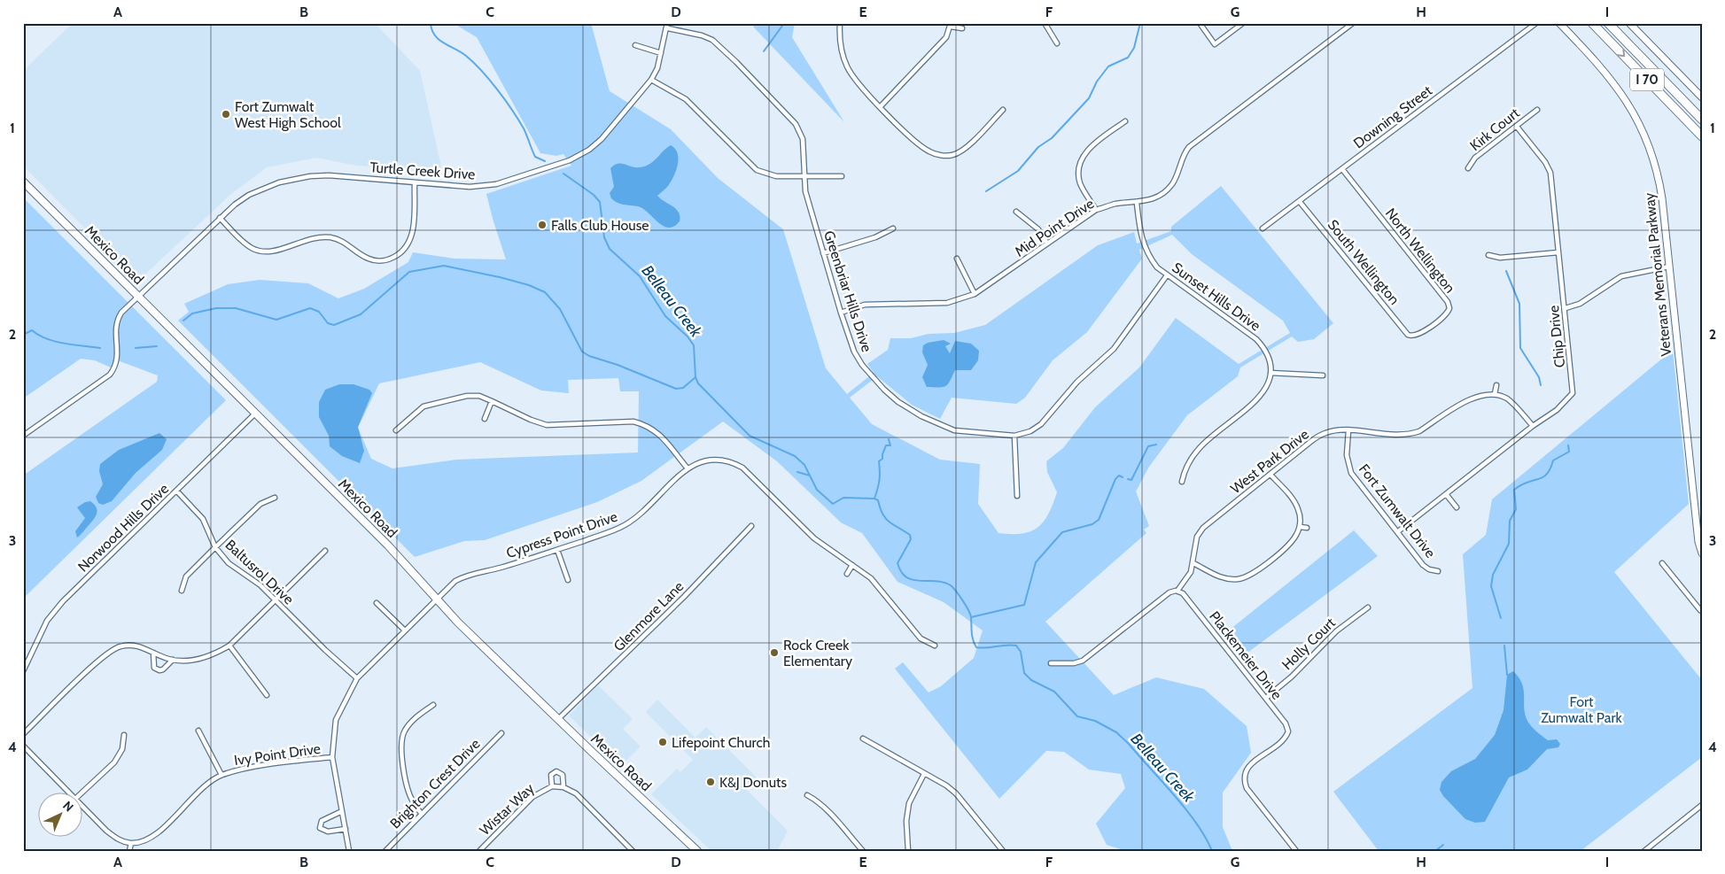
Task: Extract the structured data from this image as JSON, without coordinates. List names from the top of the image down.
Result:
{
  "streets": {
    "highway": ["I 70"],
    "main road": ["Mexico Road"],
    "street": [
      "Downing Street",
      "Kirk Court",
      "Turtle Creek Drive",
      "Mid Point Drive",
      "North Wellington",
      "South Wellington",
      "Veterans Memorial Parkway",
      "Greenbriar Hills Drive",
      "Sunset Hills Drive",
      "Chip Drive",
      "West Park Drive",
      "Fort Zumwalt Drive",
      "Norwood Hills Drive",
      "Cypress Point Drive",
      "Baltusrol Drive",
      "Glenmore Lane",
      "Holly Court",
      "Plackemeier Drive",
      "Ivy Point Drive",
      "Brighton Crest Drive",
      "Wistar Way"
    ]
  },
  "crossings": [
    ["Downing Street", "North Wellington"],
    ["Downing Street", "South Wellington"],
    ["Kirk Court", "Chip Drive"],
    ["Turtle Creek Drive", "Mexico Road"],
    ["Turtle Creek Drive", "Greenbriar Hills Drive"],
    ["Mid Point Drive", "Greenbriar Hills Drive"],
    ["Mid Point Drive", "Sunset Hills Drive"],
    ["North Wellington", "South Wellington"],
    ["Mexico Road", "Norwood Hills Drive"],
    ["Mexico Road", "Cypress Point Drive"],
    ["Mexico Road", "Glenmore Lane"],
    ["Greenbriar Hills Drive", "Sunset Hills Drive"],
    ["Chip Drive", "Fort Zumwalt Drive"],
    ["West Park Drive", "Fort Zumwalt Drive"],
    ["West Park Drive", "Plackemeier Drive"],
    ["Norwood Hills Drive", "Baltusrol Drive"],
    ["Cypress Point Drive", "Baltusrol Drive"],
    ["Cypress Point Drive", "Ivy Point Drive"],
    ["Holly Court", "Plackemeier Drive"]
  ],
  "water": ["Belleau Creek"],
  "parks": ["Fort Zumwalt Park"],
  "places": [
    "Fort Zumwalt West High School",
    "Falls Club House",
    "Rock Creek Elementary",
    "Lifepoint Church",
    "K&J Donuts"
  ],
  "north": "top right",
  "grid": {
    "columns": [
      "A",
      "B",
      "C",
      "D",
      "E",
      "F",
      "G",
      "H",
      "I"
    ],
    "rows": [
      "1",
      "2",
      "3",
      "4"
    ]
  }
}
